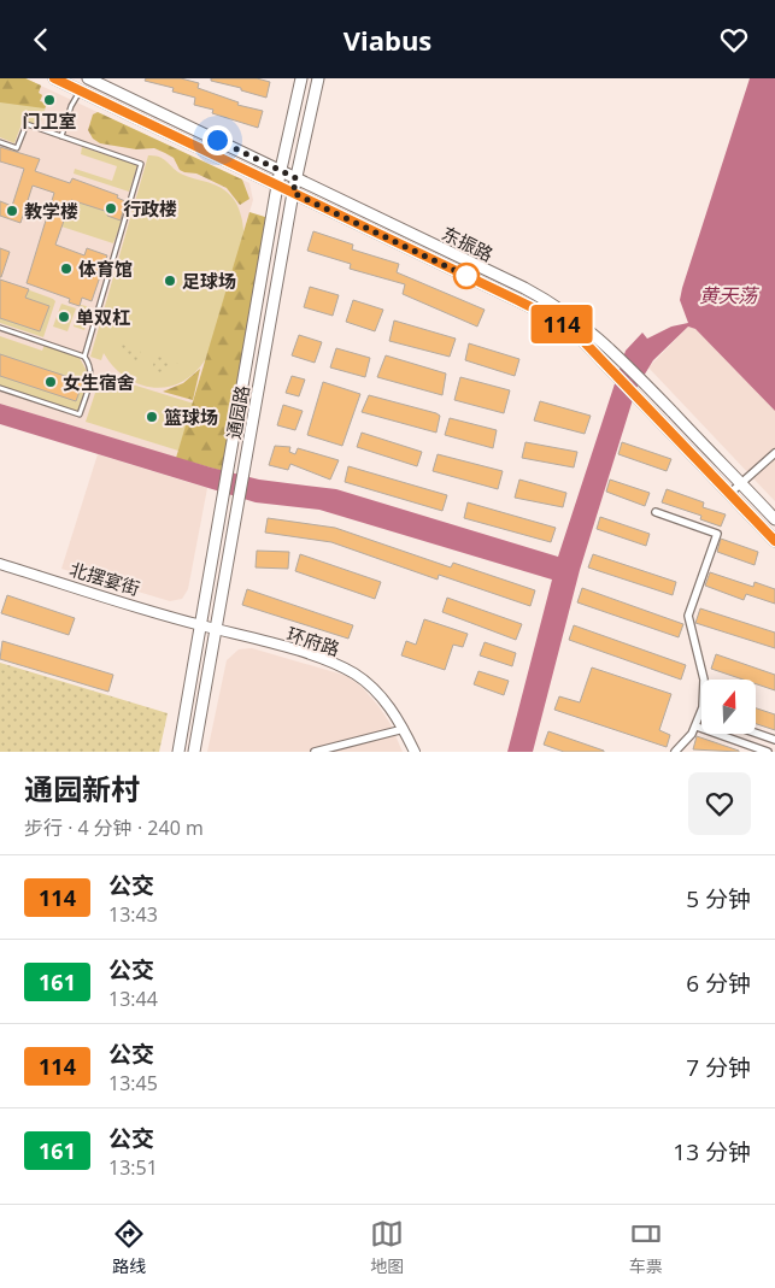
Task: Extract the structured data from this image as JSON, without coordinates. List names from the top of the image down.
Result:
{
  "streets": {
    "main road": ["东振路", "通园路"],
    "street": ["北摆宴街", "环府路"]
  },
  "crossings": [
    ["东振路", "通园路"],
    ["通园路", "北摆宴街"],
    ["通园路", "环府路"],
    ["北摆宴街", "环府路"]
  ],
  "water": ["黄天荡"],
  "places": [
    "门卫室",
    "行政楼",
    "教学楼",
    "体育馆",
    "足球场",
    "单双杠",
    "女生宿舍",
    "篮球场"
  ],
  "lines": ["bus line 114"],
  "north": "top",
  "page": {
    "header": "Viabus",
    "on_map": "114",
    "heading": ["通园新村", "步行 · 4 分钟 · 240 m"],
    "list": [
      {
        "mark": "114",
        "name": "公交",
        "note": "13:43",
        "value": "5 分钟"
      },
      {
        "mark": "161",
        "name": "公交",
        "note": "13:44",
        "value": "6 分钟"
      },
      {
        "mark": "114",
        "name": "公交",
        "note": "13:45",
        "value": "7 分钟"
      },
      {
        "mark": "161",
        "name": "公交",
        "note": "13:51",
        "value": "13 分钟"
      }
    ],
    "tabs": ["路线", "地图", "车票"]
  }
}
